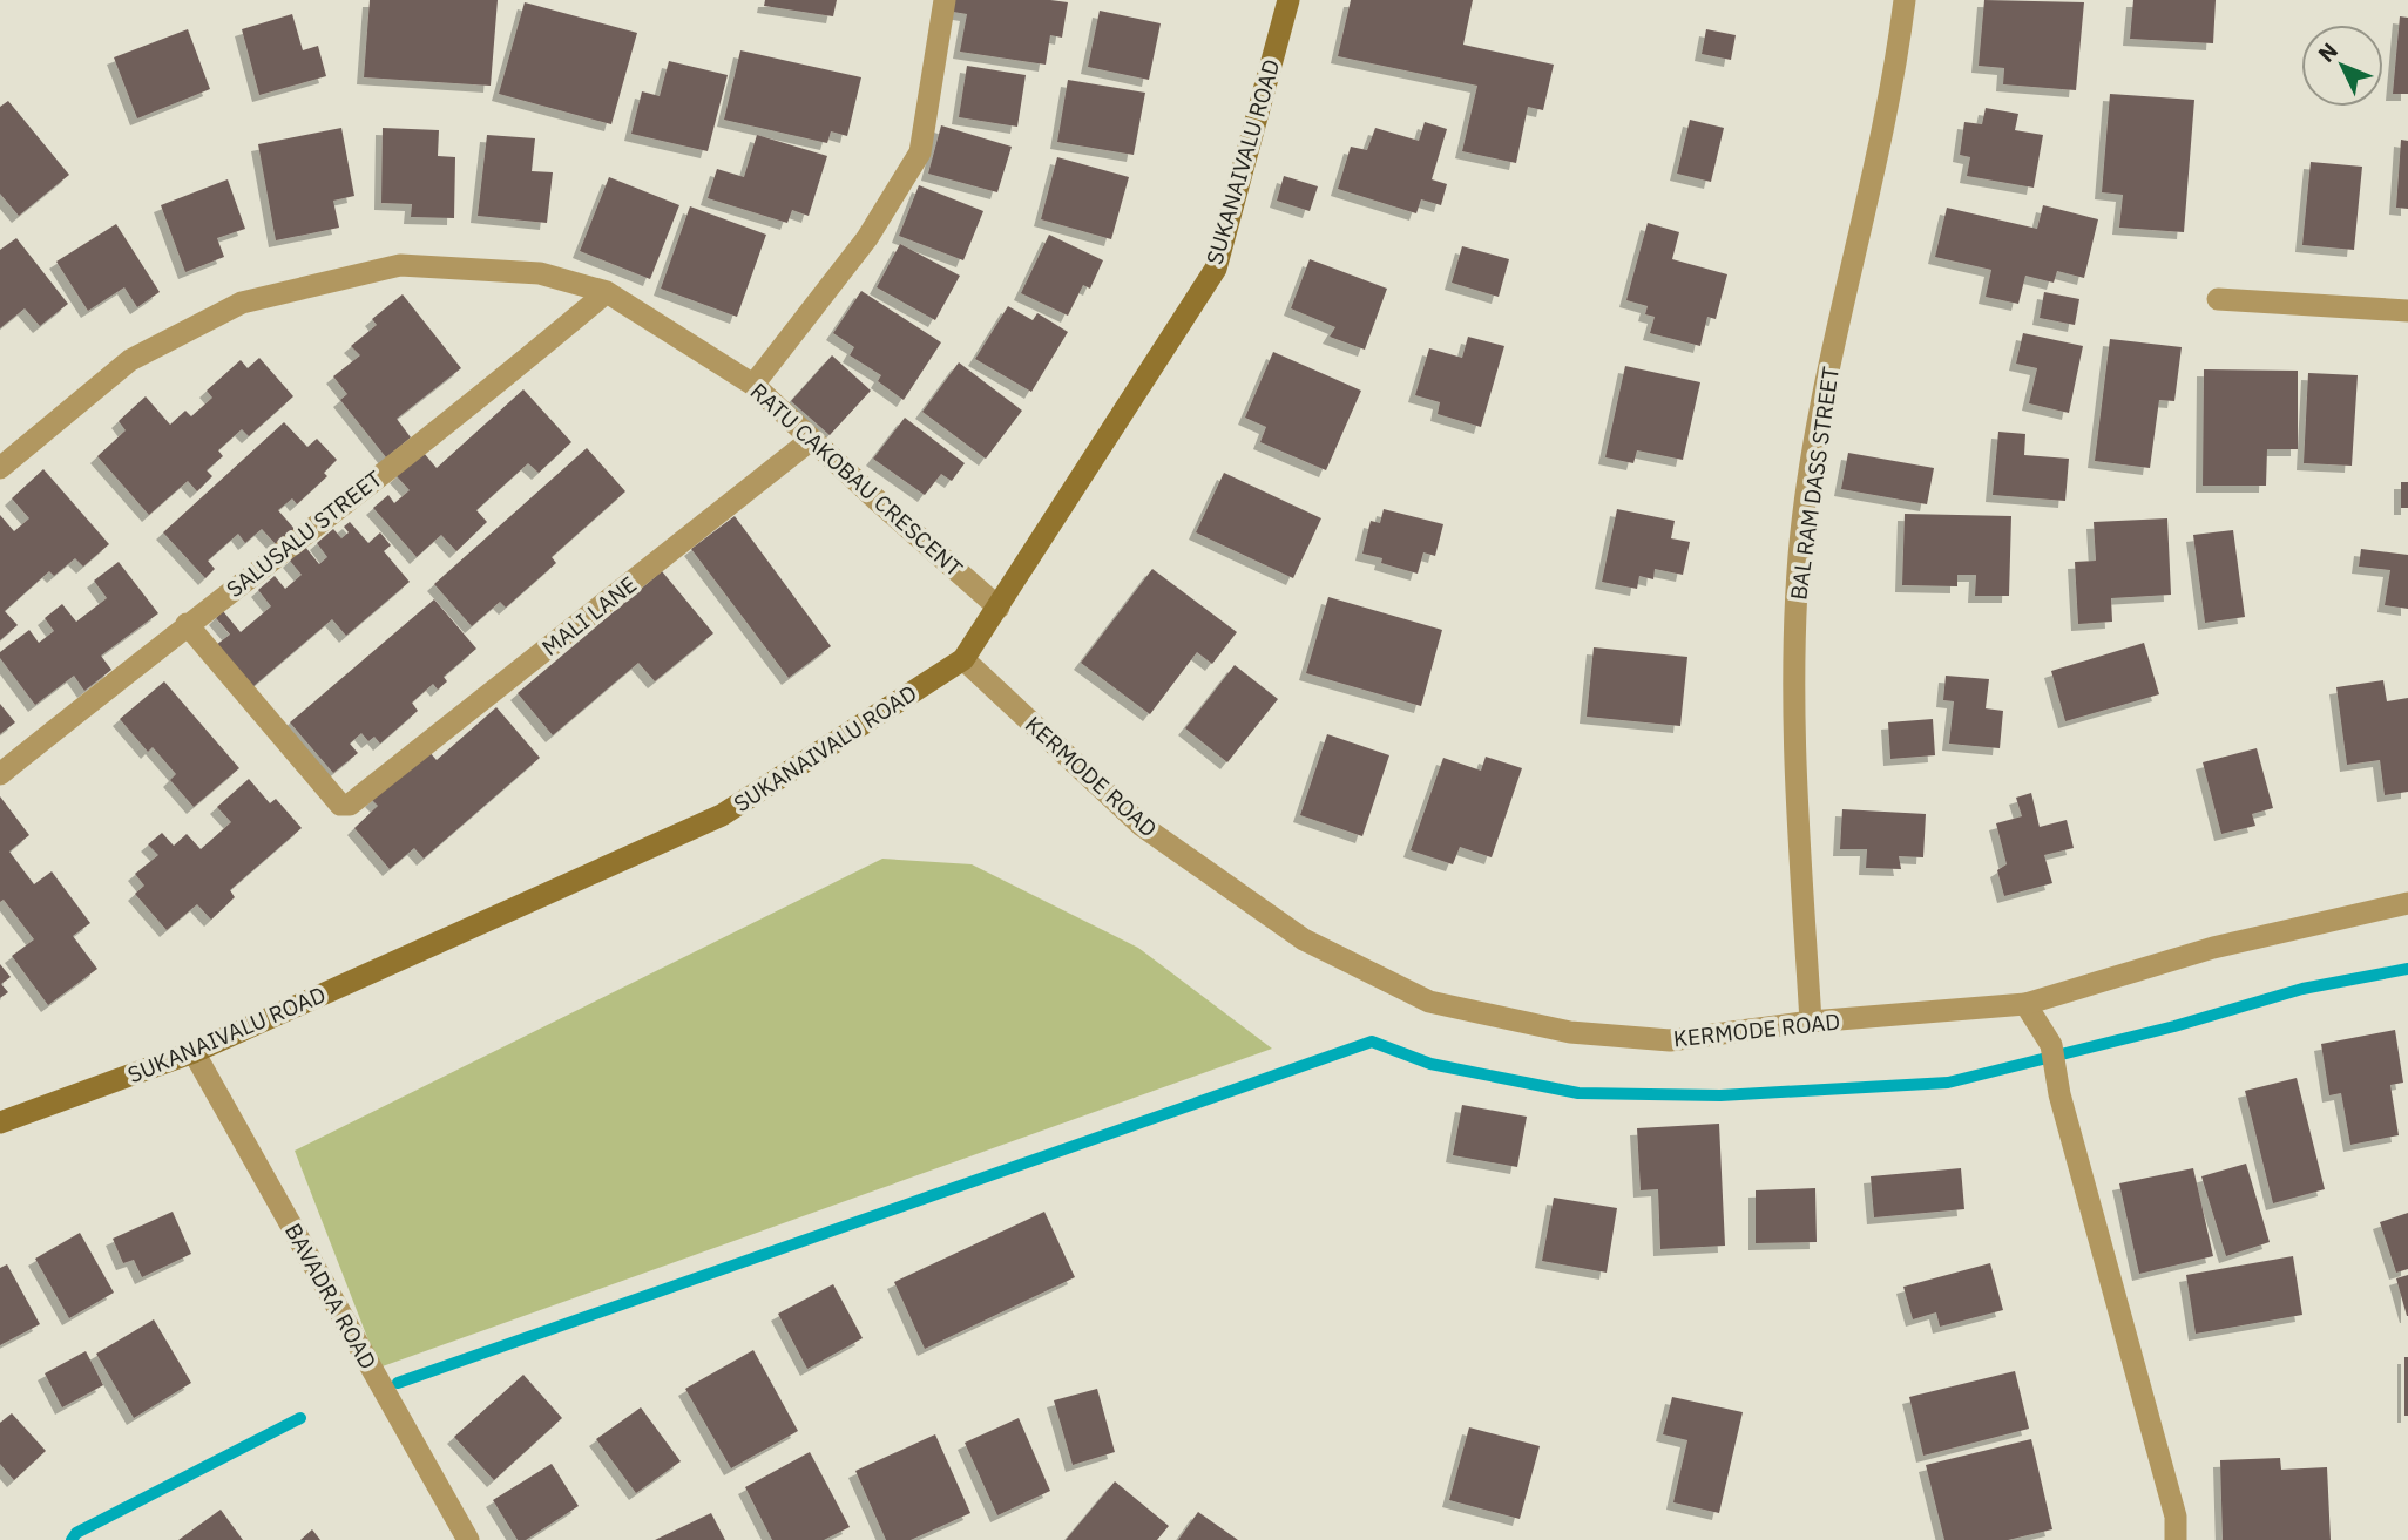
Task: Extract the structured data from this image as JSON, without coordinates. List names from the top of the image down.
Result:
{
  "streets": {
    "main road": ["SUKANAIVALU ROAD"],
    "street": [
      "RATU CAKOBAU CRESCENT",
      "BAL RAM DASS STREET",
      "SALUSALU STREET",
      "MALI LANE",
      "KERMODE ROAD",
      "BAVADRA ROAD"
    ]
  },
  "crossings": [
    ["SUKANAIVALU ROAD", "RATU CAKOBAU CRESCENT"],
    ["SUKANAIVALU ROAD", "KERMODE ROAD"],
    ["SUKANAIVALU ROAD", "BAVADRA ROAD"],
    ["RATU CAKOBAU CRESCENT", "SALUSALU STREET"],
    ["RATU CAKOBAU CRESCENT", "MALI LANE"],
    ["BAL RAM DASS STREET", "KERMODE ROAD"],
    ["SALUSALU STREET", "MALI LANE"]
  ],
  "north": "top left"
}
